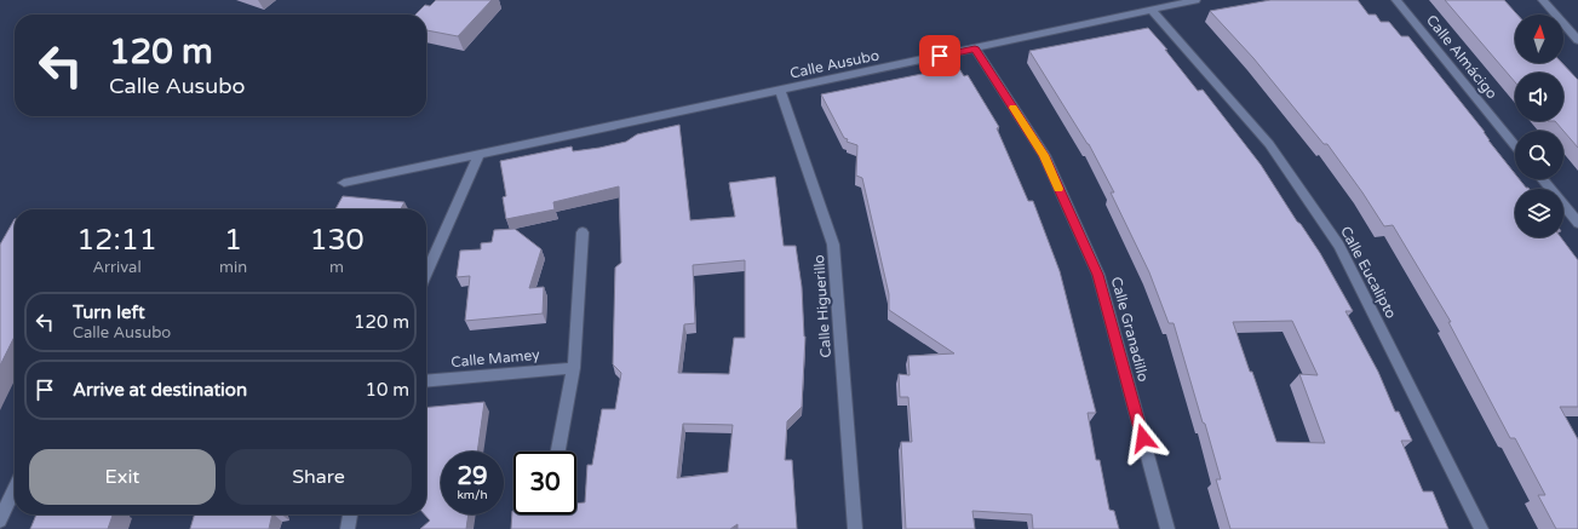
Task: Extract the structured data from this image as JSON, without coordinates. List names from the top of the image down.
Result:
{
  "streets": {
    "street": [
      "Calle Almácigo",
      "Calle Ausubo",
      "Calle Eucalipto",
      "Calle Higuerillo",
      "Calle Granadillo",
      "Calle Mamey"
    ]
  },
  "crossings": [
    ["Calle Ausubo", "Calle Eucalipto"],
    ["Calle Ausubo", "Calle Higuerillo"],
    ["Calle Ausubo", "Calle Granadillo"]
  ],
  "north": "top",
  "page": {
    "turn": ["120 m", "Calle Ausubo"],
    "eta": [
      "12:11",
      "Arrival",
      "1",
      "min",
      "130",
      "m"
    ],
    "list": [
      {
        "name": "Turn left",
        "note": "Calle Ausubo",
        "value": "120 m"
      },
      {
        "name": "Arrive at destination",
        "value": "10 m"
      }
    ],
    "buttons": ["Exit", "Share"],
    "speed": "29 km/h",
    "limit": "30"
  }
}
